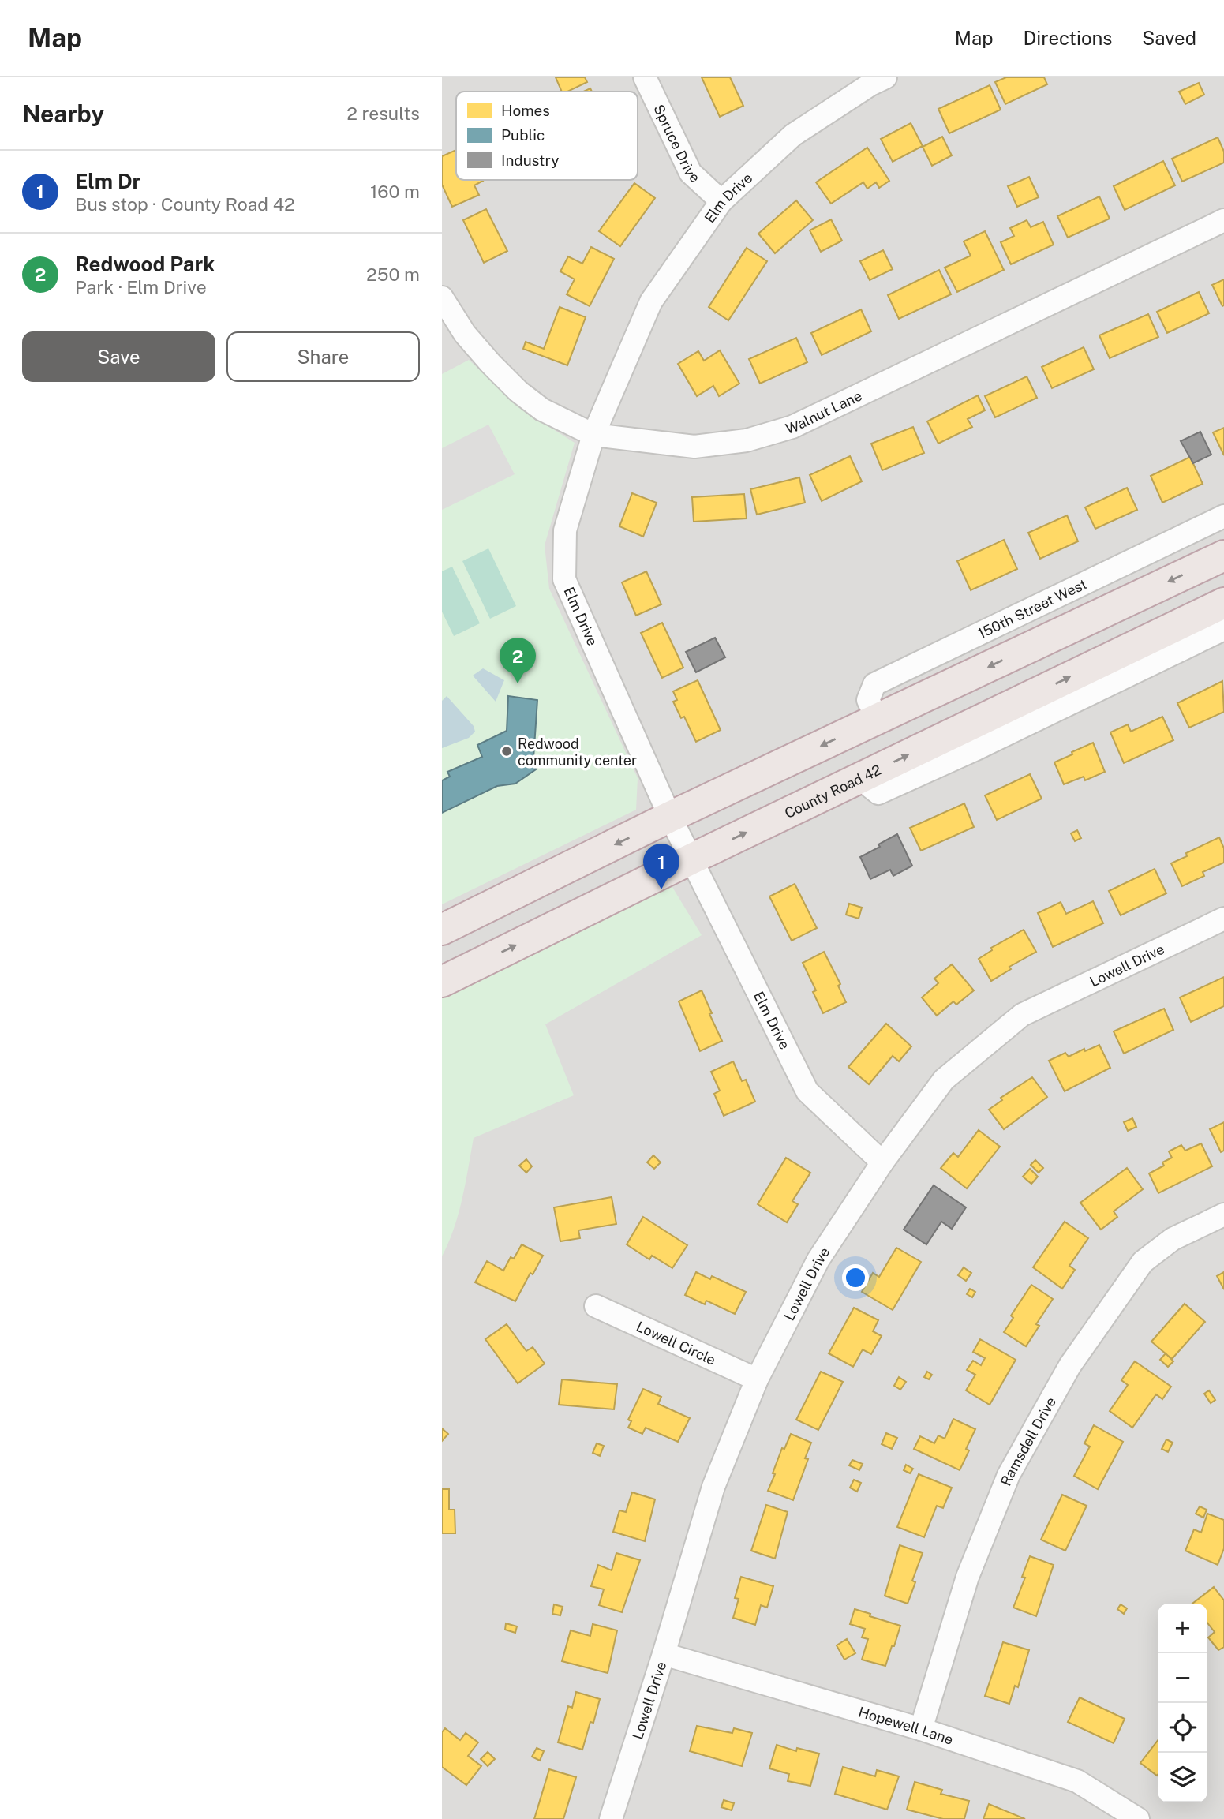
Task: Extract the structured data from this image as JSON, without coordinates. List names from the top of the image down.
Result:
{
  "streets": {
    "highway": ["County Road 42"],
    "street": [
      "Spruce Drive",
      "Elm Drive",
      "Walnut Lane",
      "150th Street West",
      "Lowell Drive",
      "Lowell Circle",
      "Ramsdell Drive",
      "Hopewell Lane"
    ]
  },
  "crossings": [
    ["Spruce Drive", "Elm Drive"],
    ["Elm Drive", "Walnut Lane"],
    ["Elm Drive", "County Road 42"],
    ["Elm Drive", "Lowell Drive"],
    ["Lowell Drive", "Lowell Circle"],
    ["Lowell Drive", "Hopewell Lane"],
    ["Ramsdell Drive", "Hopewell Lane"]
  ],
  "places": ["Redwood community center"],
  "legend": ["Homes", "Public", "Industry"],
  "page": {
    "header": "Map",
    "nav": ["Map", "Directions", "Saved"],
    "heading": ["Nearby", "2 results"],
    "list": [
      {
        "mark": "1",
        "name": "Elm Dr",
        "note": "Bus stop · County Road 42",
        "value": "160 m"
      },
      {
        "mark": "2",
        "name": "Redwood Park",
        "note": "Park · Elm Drive",
        "value": "250 m"
      }
    ],
    "buttons": ["Save", "Share"],
    "pins": ["2", "1"],
    "map_buttons": ["+", "−"]
  }
}
